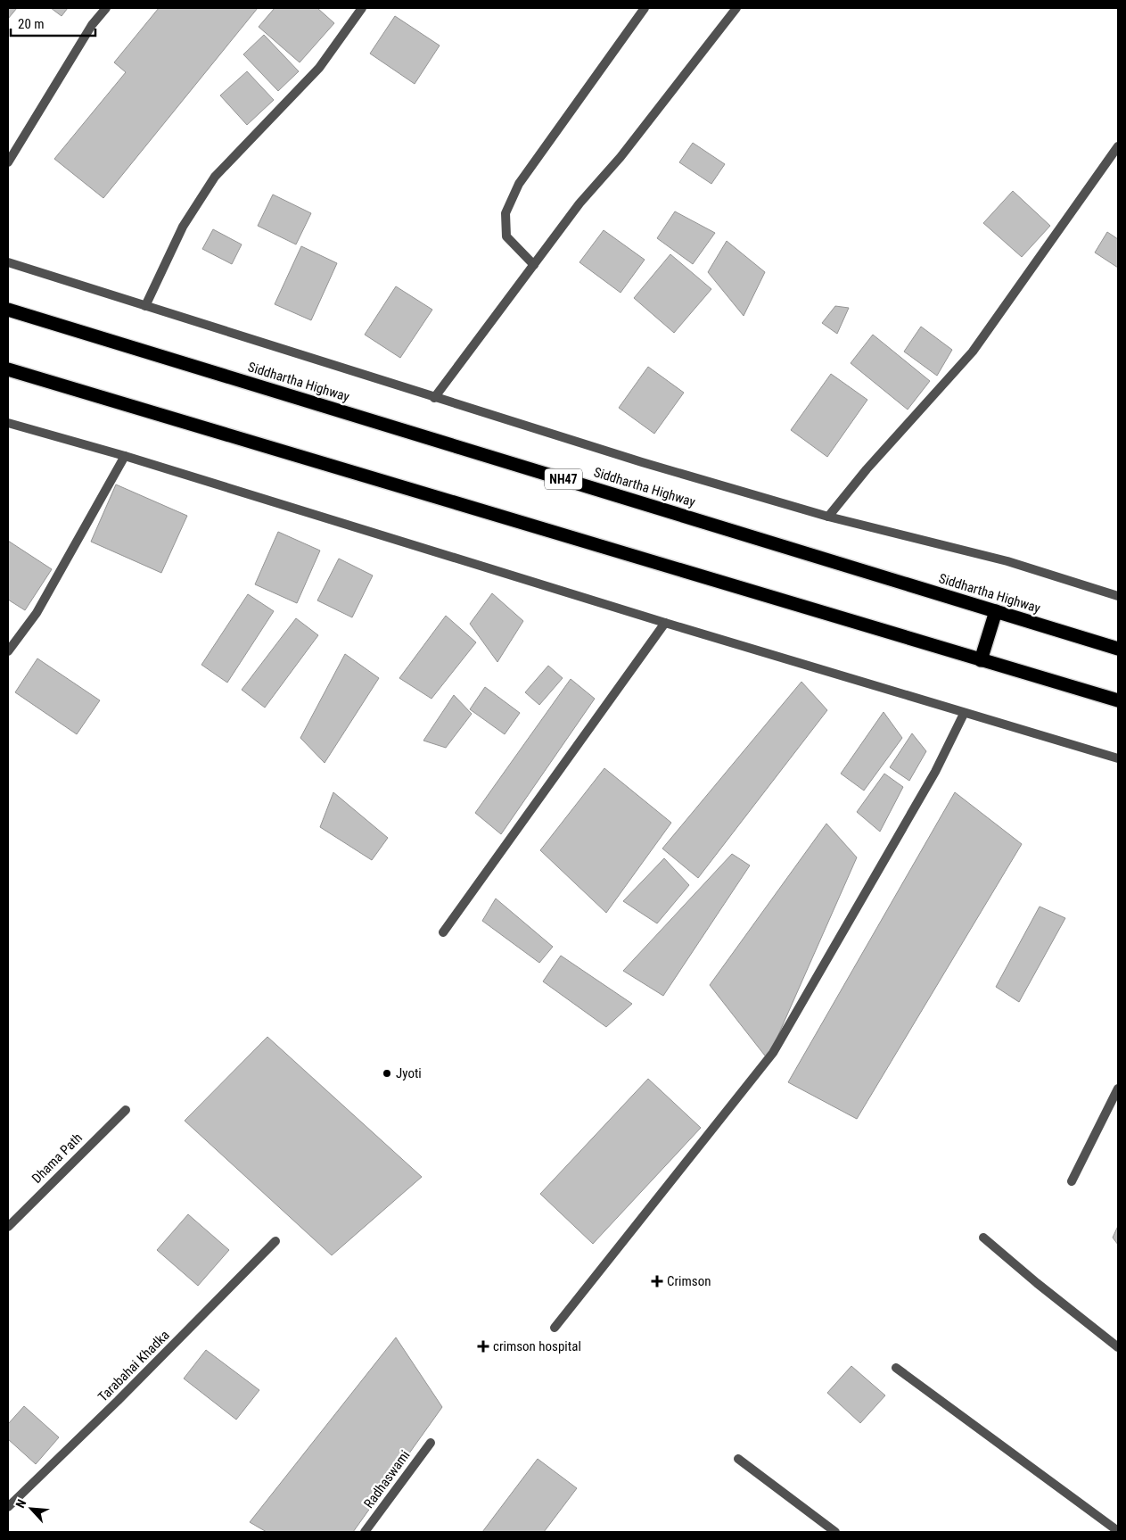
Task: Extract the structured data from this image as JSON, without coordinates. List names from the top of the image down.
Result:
{
  "streets": {
    "highway": ["Siddhartha Highway", "NH47"],
    "street": ["Dhama Path", "Tarabahai Khadka", "Radhaswami"]
  },
  "places": {
    "other": ["Jyoti"],
    "health": ["Crimson", "crimson hospital"]
  },
  "scale_bar": "20 m",
  "north": "top left"
}
